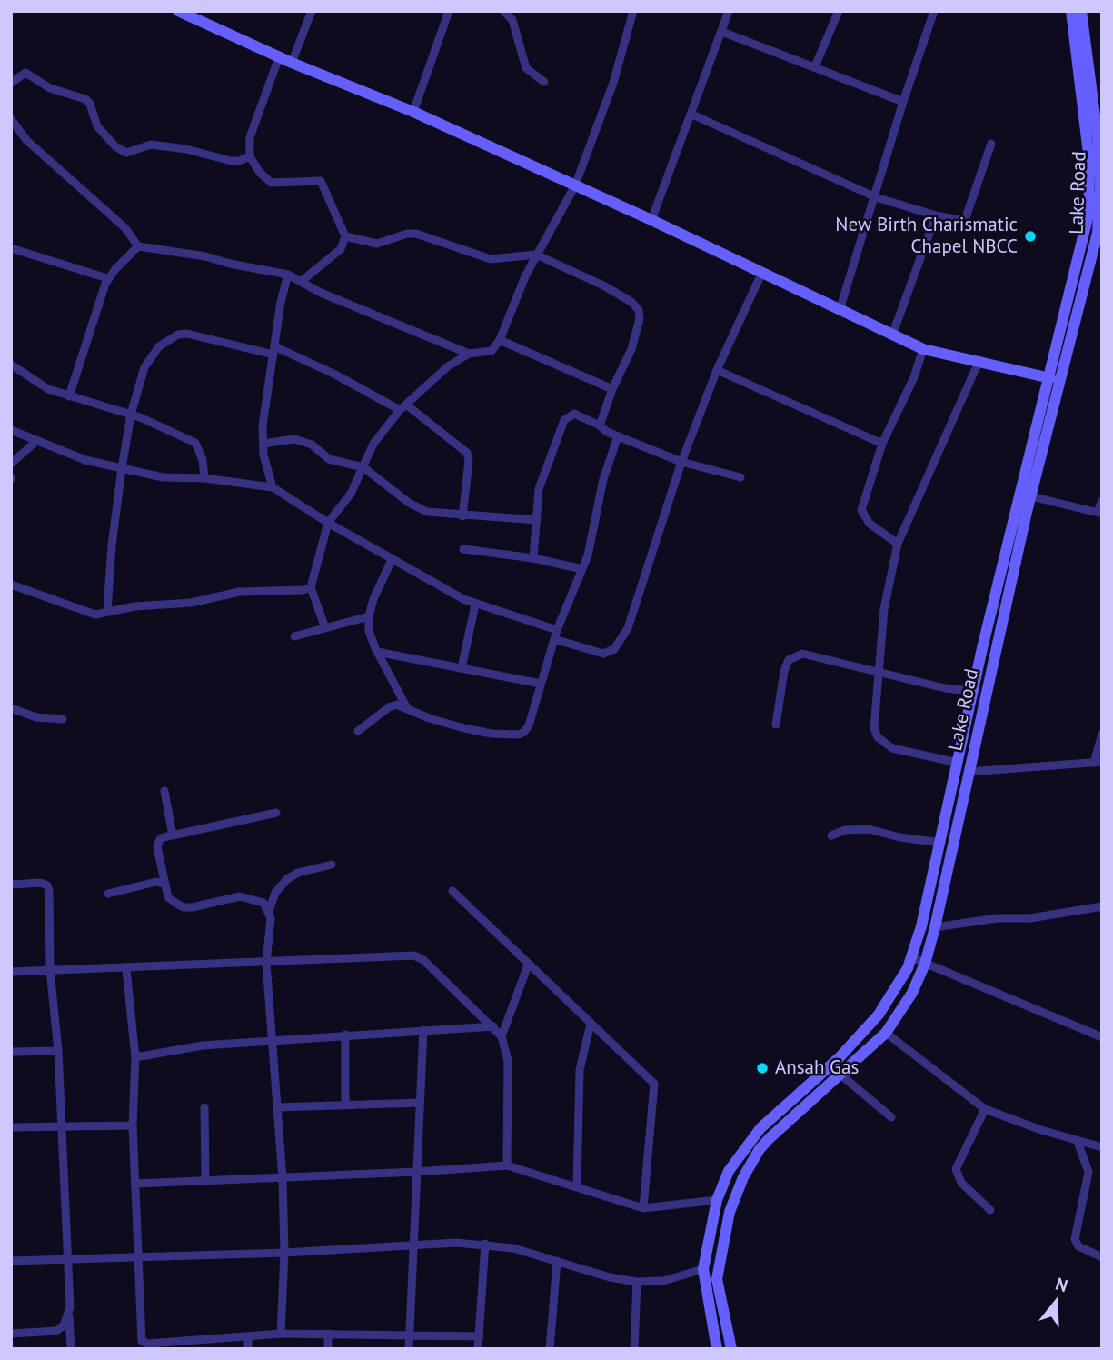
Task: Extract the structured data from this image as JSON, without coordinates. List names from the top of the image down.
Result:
{
  "streets": {
    "main road": ["Lake Road"]
  },
  "places": ["New Birth Charismatic Chapel NBCC", "Ansah Gas"],
  "north": "top"
}
